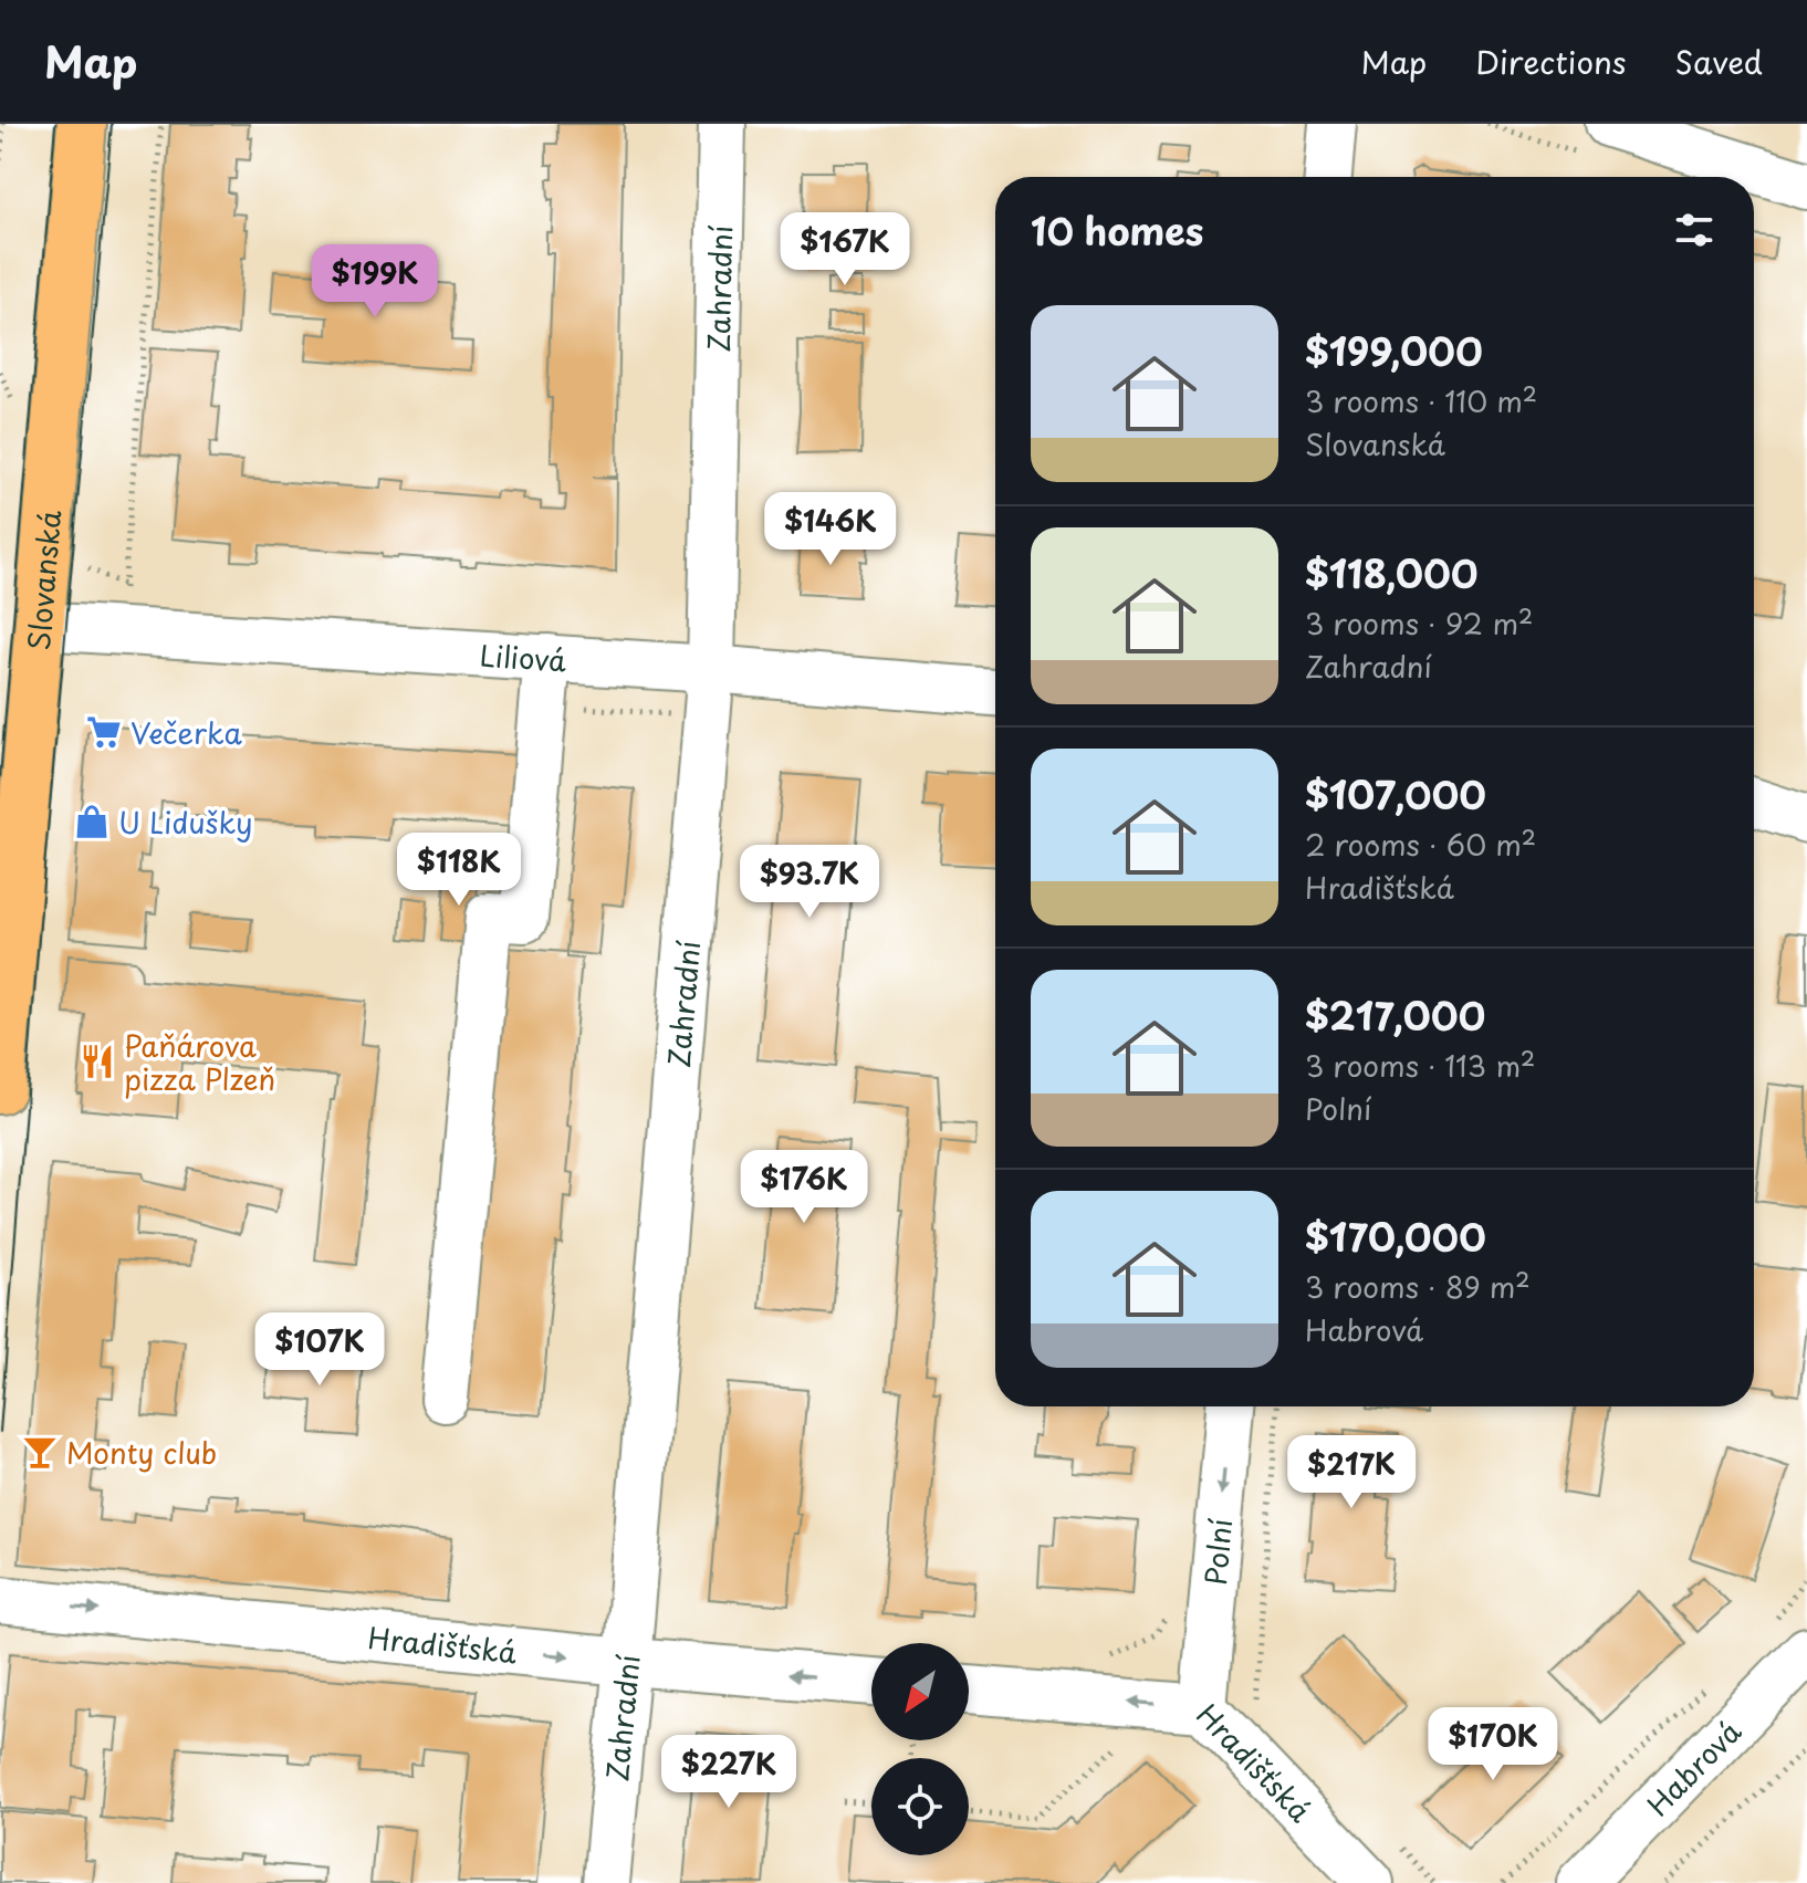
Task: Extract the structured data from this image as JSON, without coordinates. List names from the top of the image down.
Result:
{
  "streets": {
    "main road": ["Slovanská"],
    "street": [
      "Zahradní",
      "Liliová",
      "Polní",
      "Hradišťská",
      "Habrová"
    ]
  },
  "crossings": [
    ["Zahradní", "Liliová"],
    ["Zahradní", "Hradišťská"],
    ["Slovanská", "Liliová"],
    ["Polní", "Hradišťská"]
  ],
  "one_way": ["Polní"],
  "places": {
    "supermarket": ["Večerka"],
    "shop": ["U Lidušky"],
    "restaurant": ["Paňárova pizza Plzeň"],
    "bar": ["Monty club"]
  },
  "north": "bottom left",
  "page": {
    "header": "Map",
    "nav": ["Map", "Directions", "Saved"],
    "heading": "10 homes",
    "price": [
      "$167K",
      "$199K",
      "$146K",
      "$118K",
      "$93.7K",
      "$176K",
      "$107K",
      "$217K",
      "$170K",
      "$227K"
    ],
    "list": [
      {
        "name": "$199,000",
        "note": "3 rooms · 110 m² · Slovanská"
      },
      {
        "name": "$118,000",
        "note": "3 rooms · 92 m² · Zahradní"
      },
      {
        "name": "$107,000",
        "note": "2 rooms · 60 m² · Hradišťská"
      },
      {
        "name": "$217,000",
        "note": "3 rooms · 113 m² · Polní"
      },
      {
        "name": "$170,000",
        "note": "3 rooms · 89 m² · Habrová"
      }
    ]
  }
}
